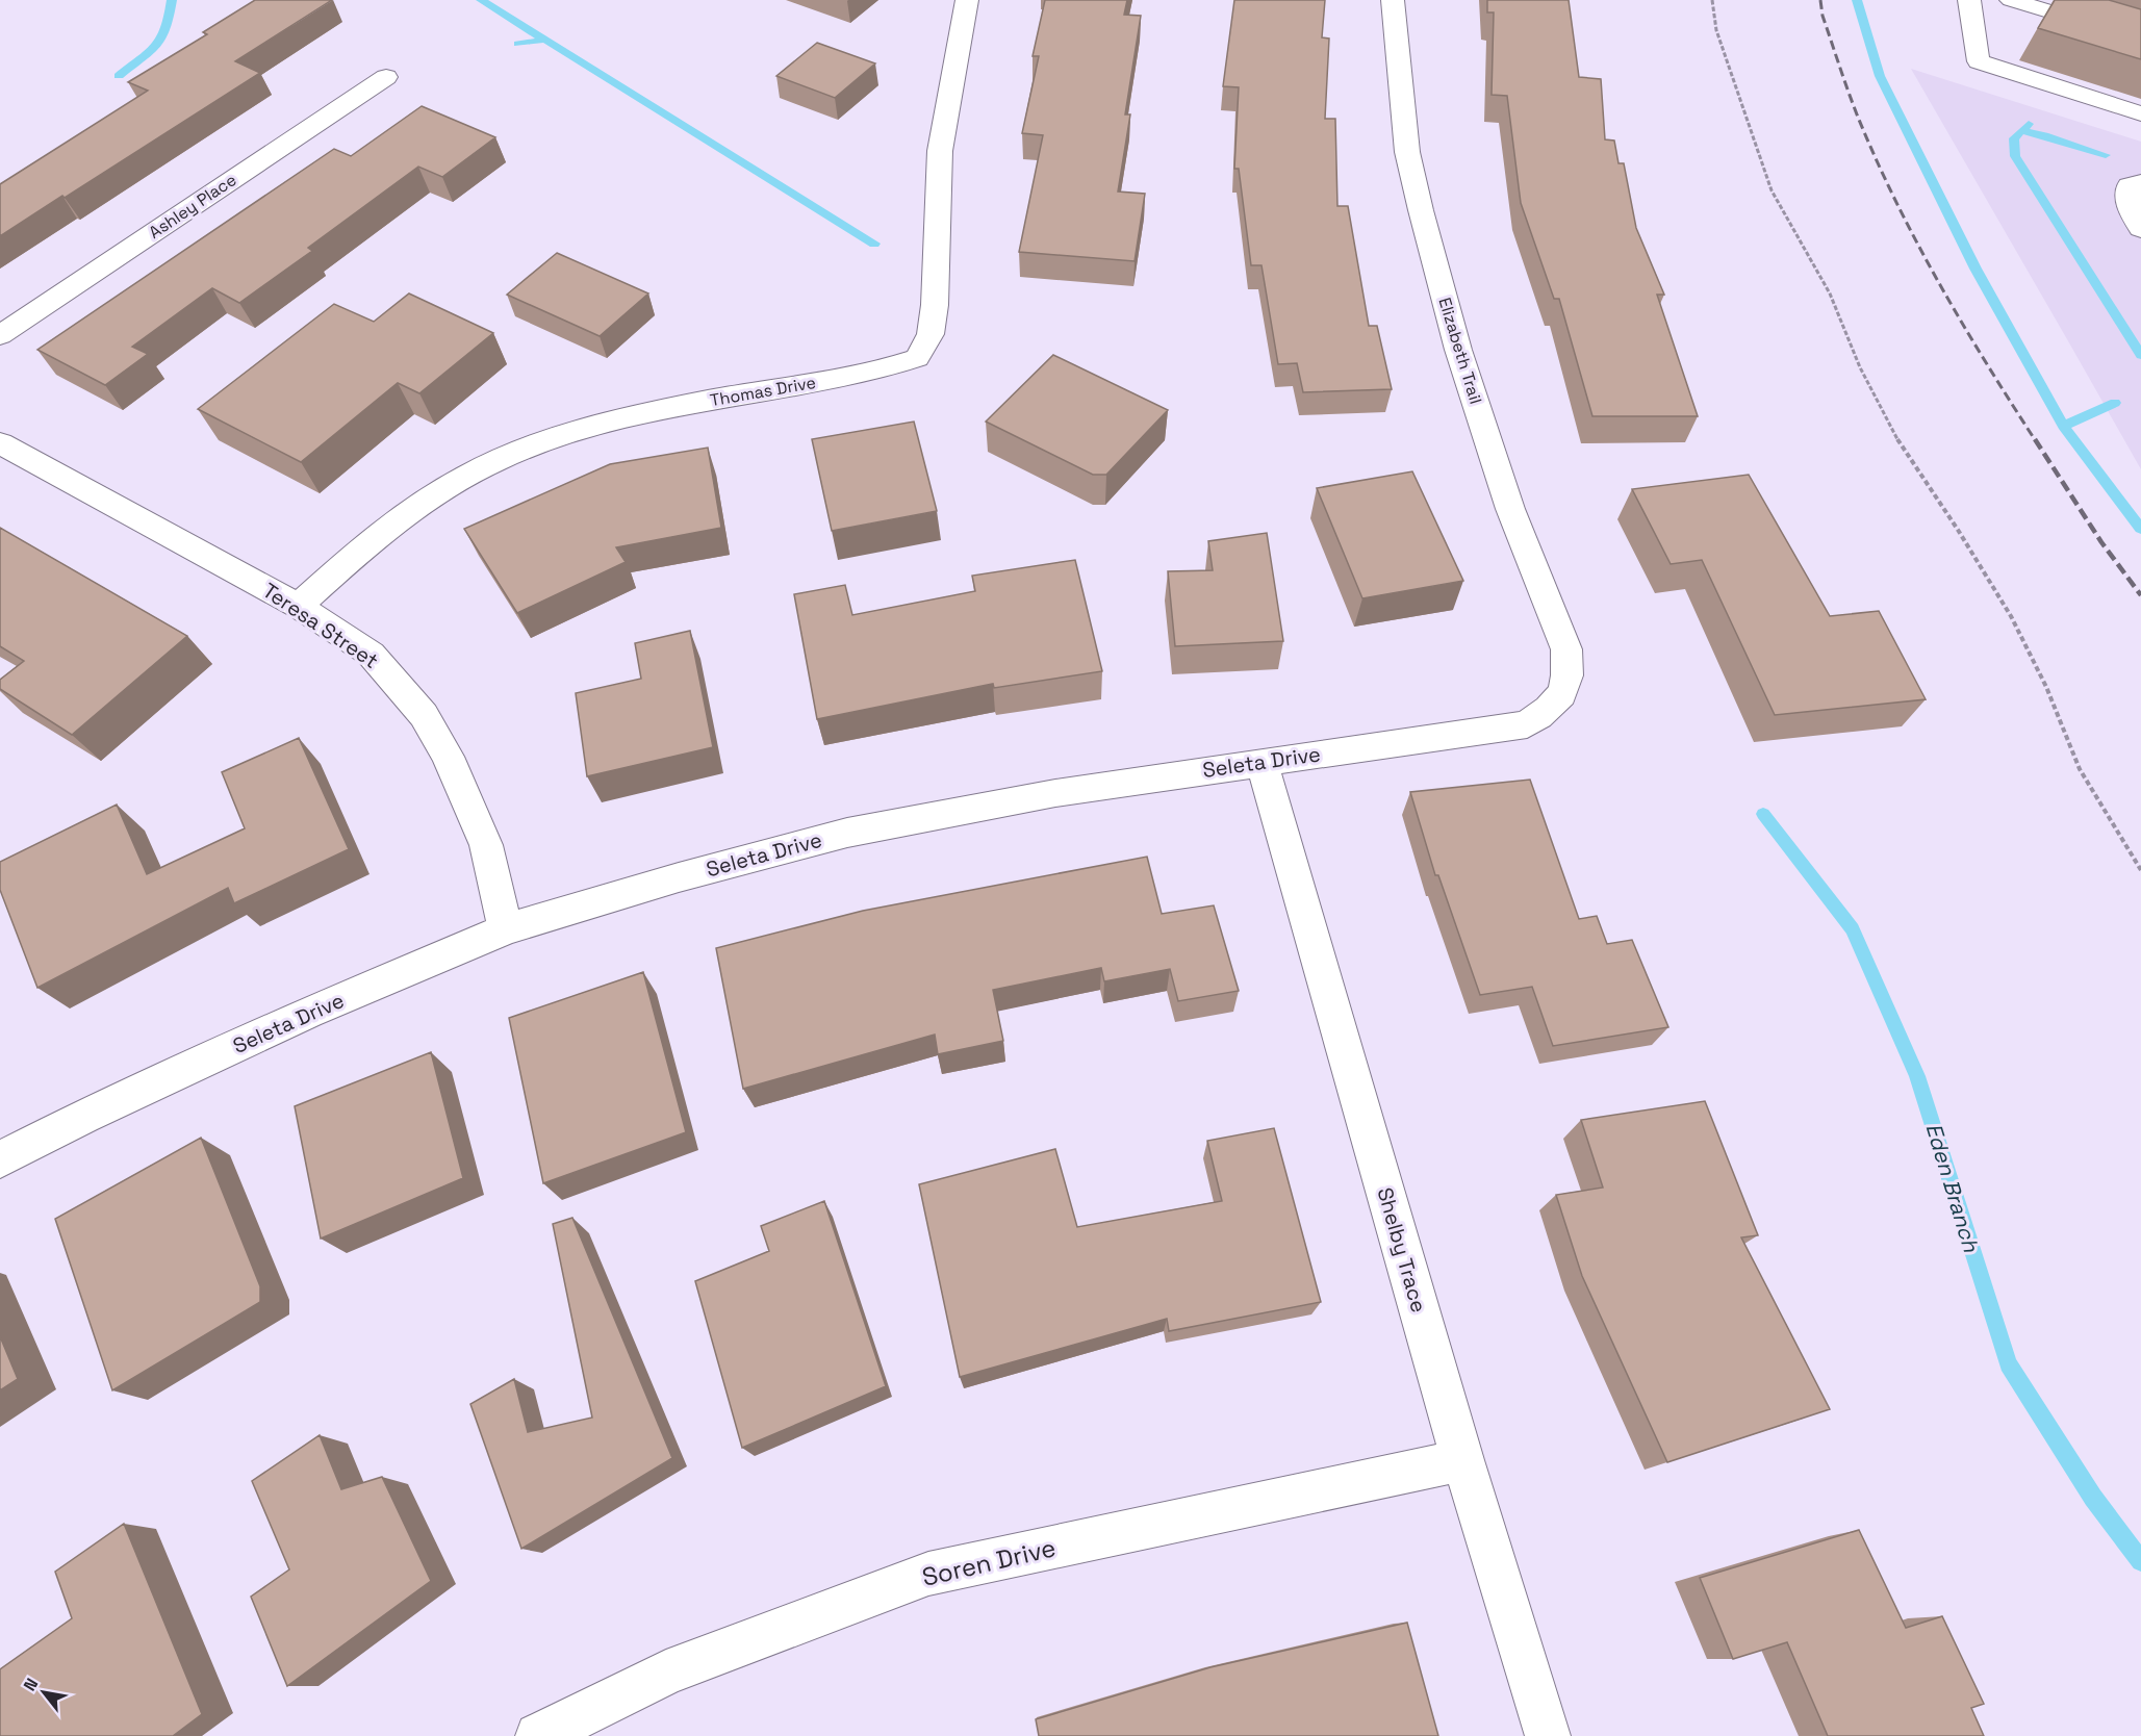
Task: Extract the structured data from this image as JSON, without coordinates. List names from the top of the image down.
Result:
{
  "streets": {
    "street": [
      "Ashley Place",
      "Elizabeth Trail",
      "Thomas Drive",
      "Teresa Street",
      "Seleta Drive",
      "Shelby Trace",
      "Soren Drive"
    ]
  },
  "crossings": [
    ["Elizabeth Trail", "Seleta Drive"],
    ["Thomas Drive", "Teresa Street"],
    ["Teresa Street", "Seleta Drive"],
    ["Seleta Drive", "Shelby Trace"],
    ["Shelby Trace", "Soren Drive"]
  ],
  "water": ["Eden Branch"],
  "north": "top left"
}
